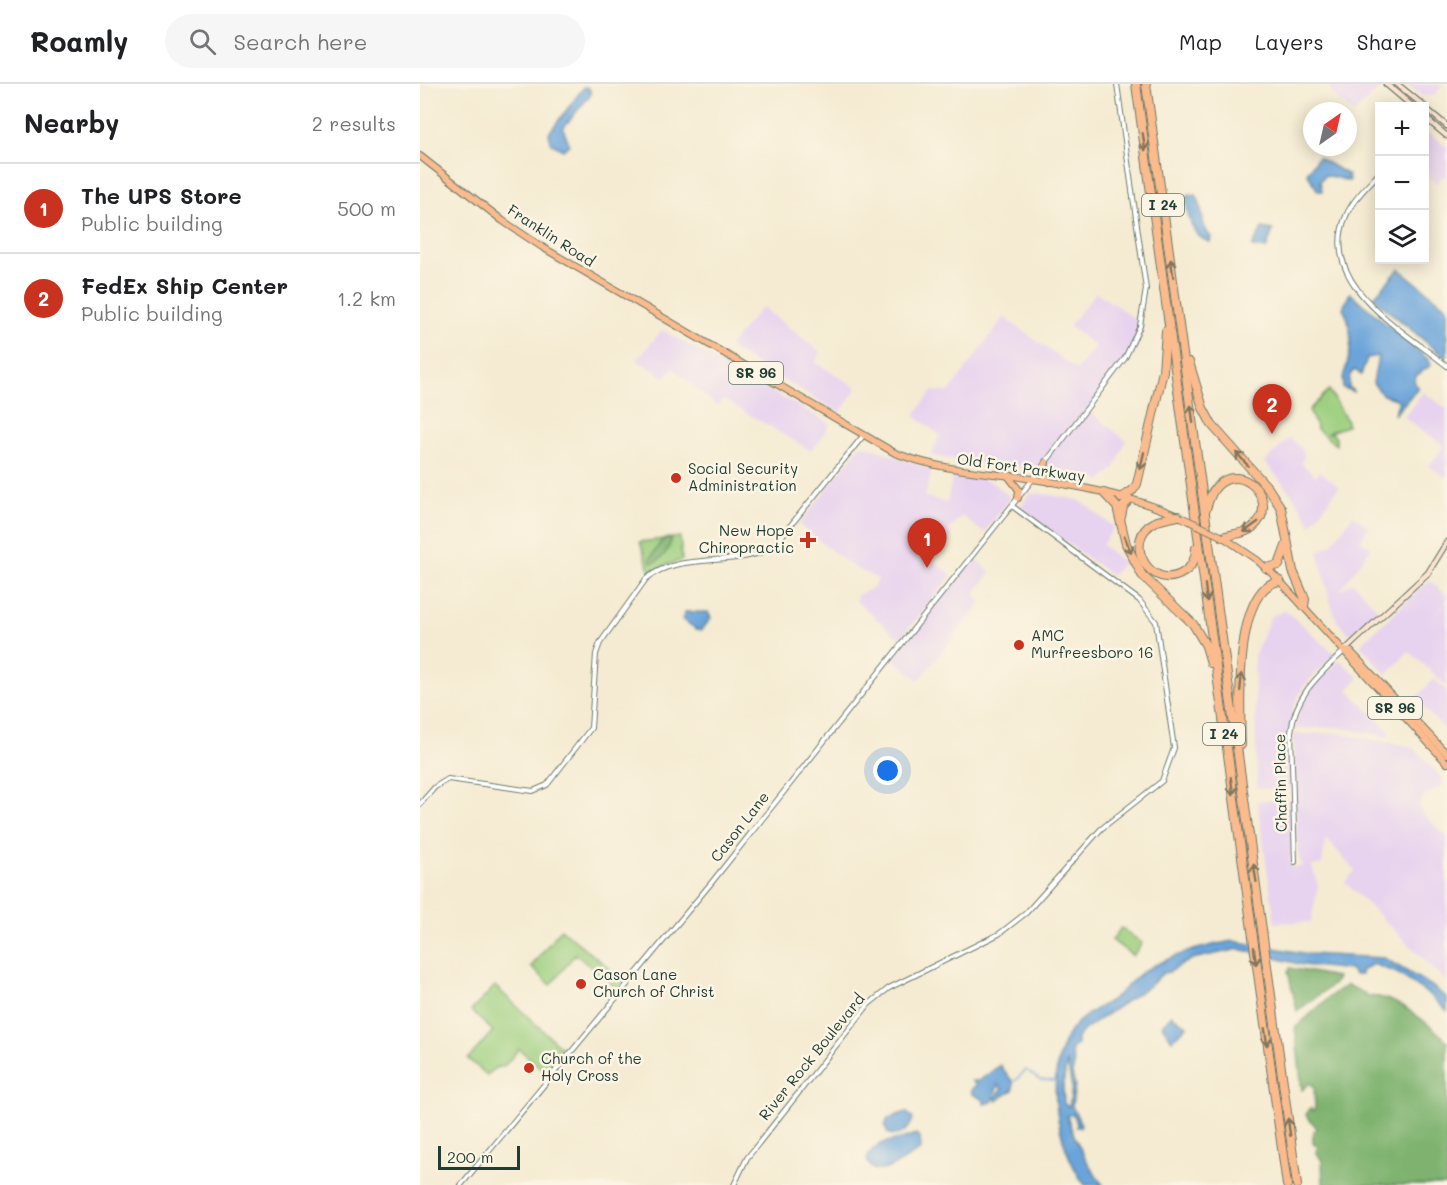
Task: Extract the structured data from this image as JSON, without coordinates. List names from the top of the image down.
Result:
{
  "streets": {
    "highway": ["I 24"],
    "main road": ["Franklin Road", "SR 96", "Old Fort Parkway"],
    "street": ["Chaffin Place", "Cason Lane", "River Rock Boulevard"]
  },
  "crossings": [
    ["Franklin Road", "Old Fort Parkway"],
    ["Old Fort Parkway", "Chaffin Place"],
    ["Old Fort Parkway", "Cason Lane"],
    ["Cason Lane", "River Rock Boulevard"]
  ],
  "places": {
    "other": [
      "Social Security Administration",
      "AMC Murfreesboro 16",
      "Cason Lane Church of Christ",
      "Church of the Holy Cross"
    ],
    "health": ["New Hope Chiropractic"]
  },
  "scale_bar": "200 m",
  "north": "top right",
  "page": {
    "header": "Roamly",
    "search": "Search here",
    "nav": ["Map", "Layers", "Share"],
    "heading": ["Nearby", "2 results"],
    "map_buttons": ["+", "−"],
    "list": [
      {
        "mark": "1",
        "name": "The UPS Store",
        "note": "Public building",
        "value": "500 m"
      },
      {
        "mark": "2",
        "name": "FedEx Ship Center",
        "note": "Public building",
        "value": "1.2 km"
      }
    ],
    "pins": ["2", "1"],
    "scale": "200 m"
  }
}
